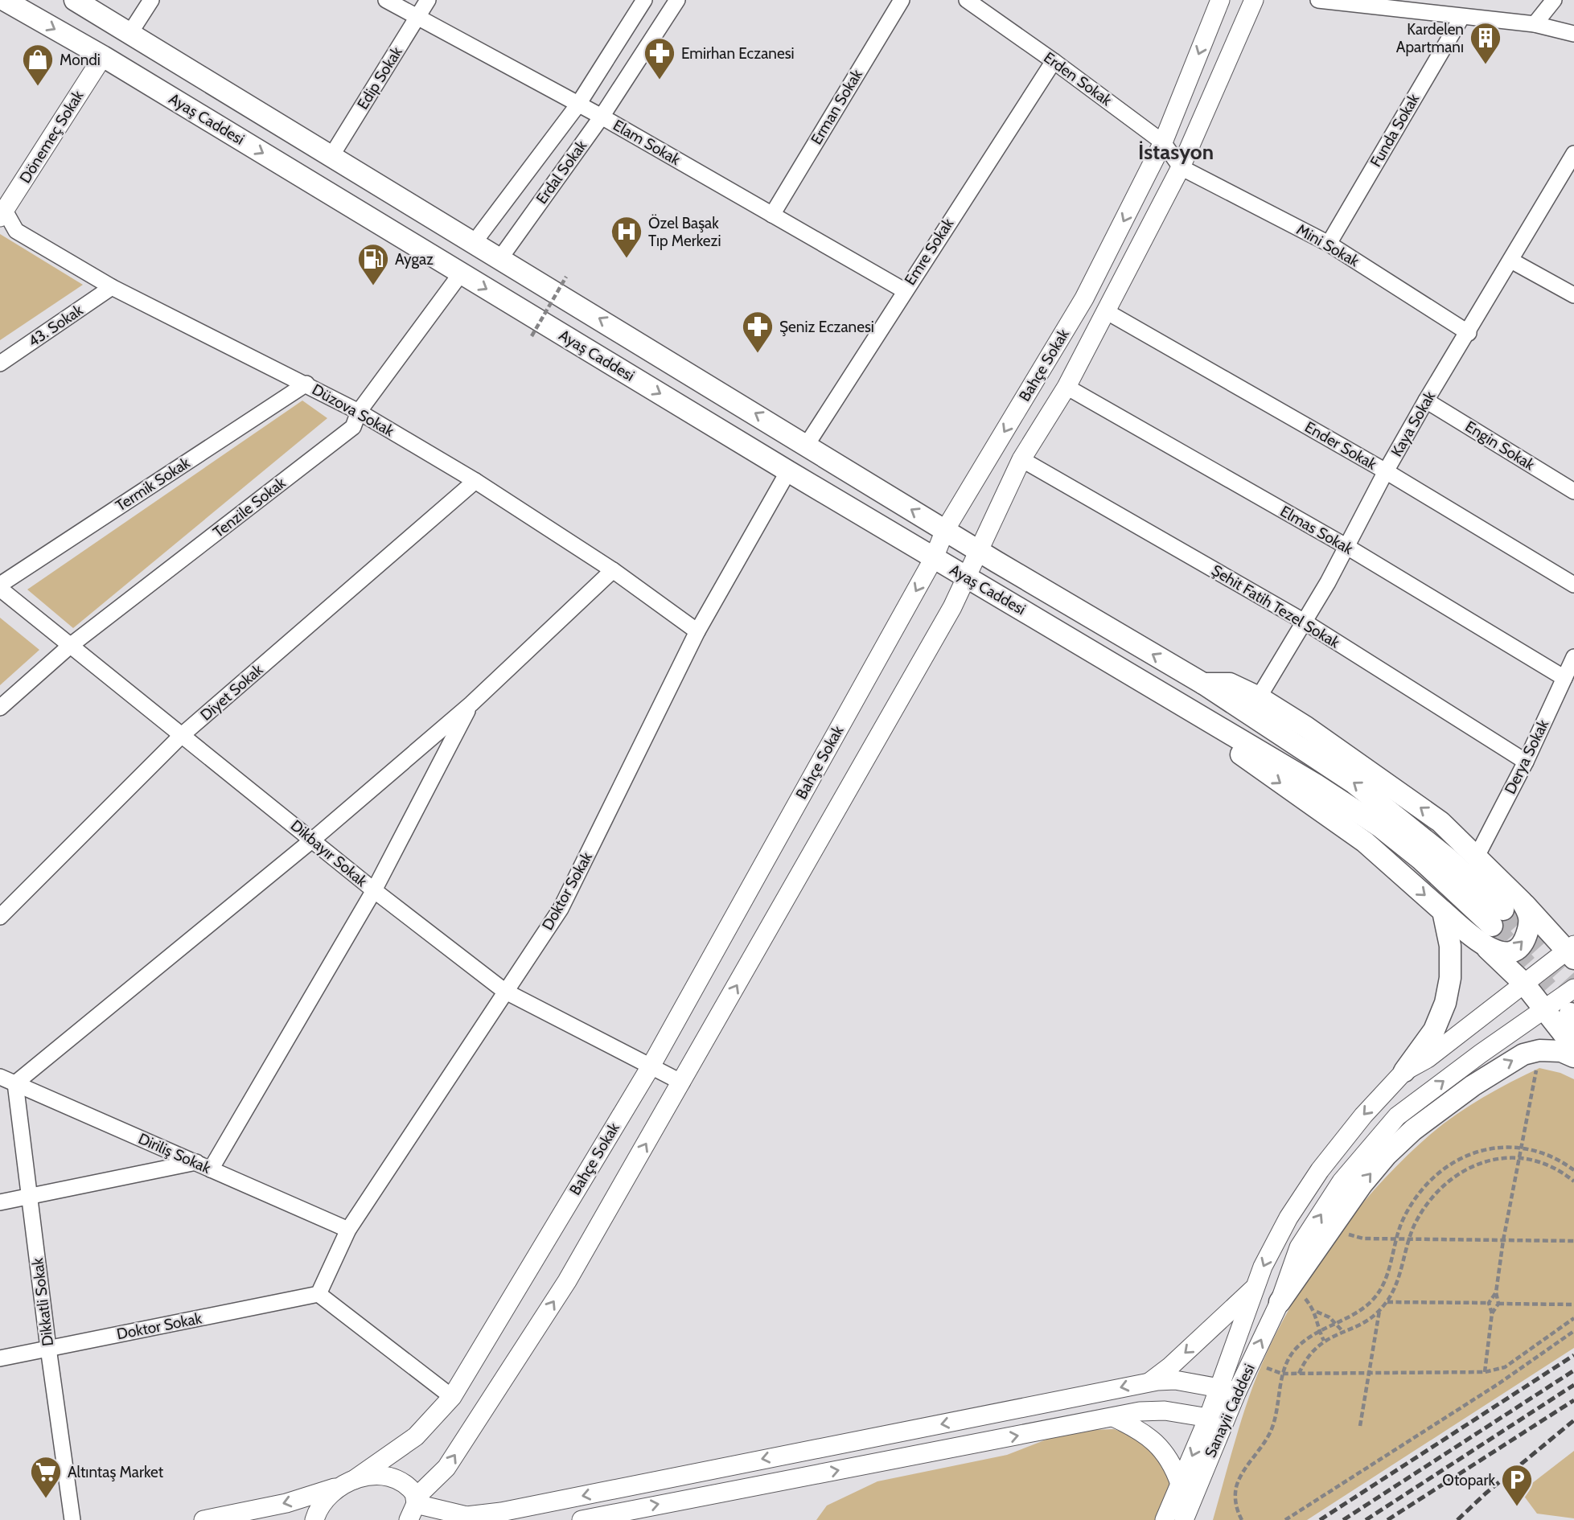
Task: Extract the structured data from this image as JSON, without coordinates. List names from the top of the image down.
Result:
{
  "streets": {
    "main road": ["Ayaş Caddesi"],
    "street": [
      "Edip Sokak",
      "Erden Sokak",
      "Erman Sokak",
      "Funda Sokak",
      "Dönemeç Sokak",
      "Elam Sokak",
      "Erdal Sokak",
      "Mini Sokak",
      "Emre Sokak",
      "43. Sokak",
      "Bahçe Sokak",
      "Düzova Sokak",
      "Kaya Sokak",
      "Ender Sokak",
      "Engin Sokak",
      "Termik Sokak",
      "Tenzile Sokak",
      "Elmas Sokak",
      "Şehit Fatih Tezel Sokak",
      "Diyet Sokak",
      "Derya Sokak",
      "Dikbayır Sokak",
      "Doktor Sokak",
      "Diriliş Sokak",
      "Dikkatli Sokak",
      "Sanayii Caddesi"
    ]
  },
  "crossings": [
    ["Edip Sokak", "Ayaş Caddesi"],
    ["Edip Sokak", "Elam Sokak"],
    ["Erden Sokak", "Mini Sokak"],
    ["Erden Sokak", "Emre Sokak"],
    ["Erden Sokak", "Bahçe Sokak"],
    ["Erman Sokak", "Elam Sokak"],
    ["Ayaş Caddesi", "Dönemeç Sokak"],
    ["Ayaş Caddesi", "Erdal Sokak"],
    ["Ayaş Caddesi", "Emre Sokak"],
    ["Ayaş Caddesi", "Bahçe Sokak"],
    ["Ayaş Caddesi", "Tenzile Sokak"],
    ["Ayaş Caddesi", "Doktor Sokak"],
    ["Funda Sokak", "Mini Sokak"],
    ["Dönemeç Sokak", "Düzova Sokak"],
    ["Elam Sokak", "Erdal Sokak"],
    ["Elam Sokak", "Emre Sokak"],
    ["Mini Sokak", "Bahçe Sokak"],
    ["Mini Sokak", "Kaya Sokak"],
    ["43. Sokak", "Düzova Sokak"],
    ["Bahçe Sokak", "Ender Sokak"],
    ["Bahçe Sokak", "Elmas Sokak"],
    ["Bahçe Sokak", "Şehit Fatih Tezel Sokak"],
    ["Bahçe Sokak", "Dikbayır Sokak"],
    ["Düzova Sokak", "Termik Sokak"],
    ["Düzova Sokak", "Tenzile Sokak"],
    ["Düzova Sokak", "Diyet Sokak"],
    ["Düzova Sokak", "Doktor Sokak"],
    ["Kaya Sokak", "Ender Sokak"],
    ["Kaya Sokak", "Engin Sokak"],
    ["Kaya Sokak", "Elmas Sokak"],
    ["Kaya Sokak", "Şehit Fatih Tezel Sokak"],
    ["Termik Sokak", "Dikbayır Sokak"],
    ["Tenzile Sokak", "Dikbayır Sokak"],
    ["Elmas Sokak", "Derya Sokak"],
    ["Şehit Fatih Tezel Sokak", "Derya Sokak"],
    ["Diyet Sokak", "Dikbayır Sokak"],
    ["Dikbayır Sokak", "Doktor Sokak"],
    ["Doktor Sokak", "Diriliş Sokak"],
    ["Doktor Sokak", "Dikkatli Sokak"],
    ["Diriliş Sokak", "Dikkatli Sokak"]
  ],
  "districts": ["İstasyon"],
  "places": {
    "building": ["Kardelen Apartmanı"],
    "pharmacy": ["Emirhan Eczanesi", "Şeniz Eczanesi"],
    "shop": ["Mondi"],
    "hospital": ["Özel Başak Tıp Merkezi"],
    "fuel station": ["Aygaz"],
    "supermarket": ["Altıntaş Market"],
    "parking": ["Otopark"]
  }
}
